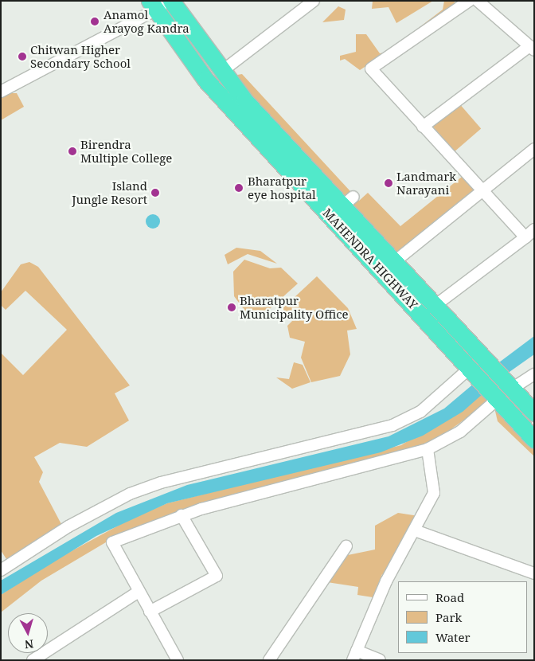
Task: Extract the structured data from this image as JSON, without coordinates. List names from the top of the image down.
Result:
{
  "streets": {
    "highway": ["MAHENDRA HIGHWAY"]
  },
  "places": [
    "Anamol Arayog Kandra",
    "Chitwan Higher Secondary School",
    "Birendra Multiple College",
    "Landmark Narayani",
    "Bharatpur eye hospital",
    "Island Jungle Resort",
    "Bharatpur Municipality Office"
  ],
  "legend": ["Road", "Park", "Water"],
  "north": "bottom"
}
